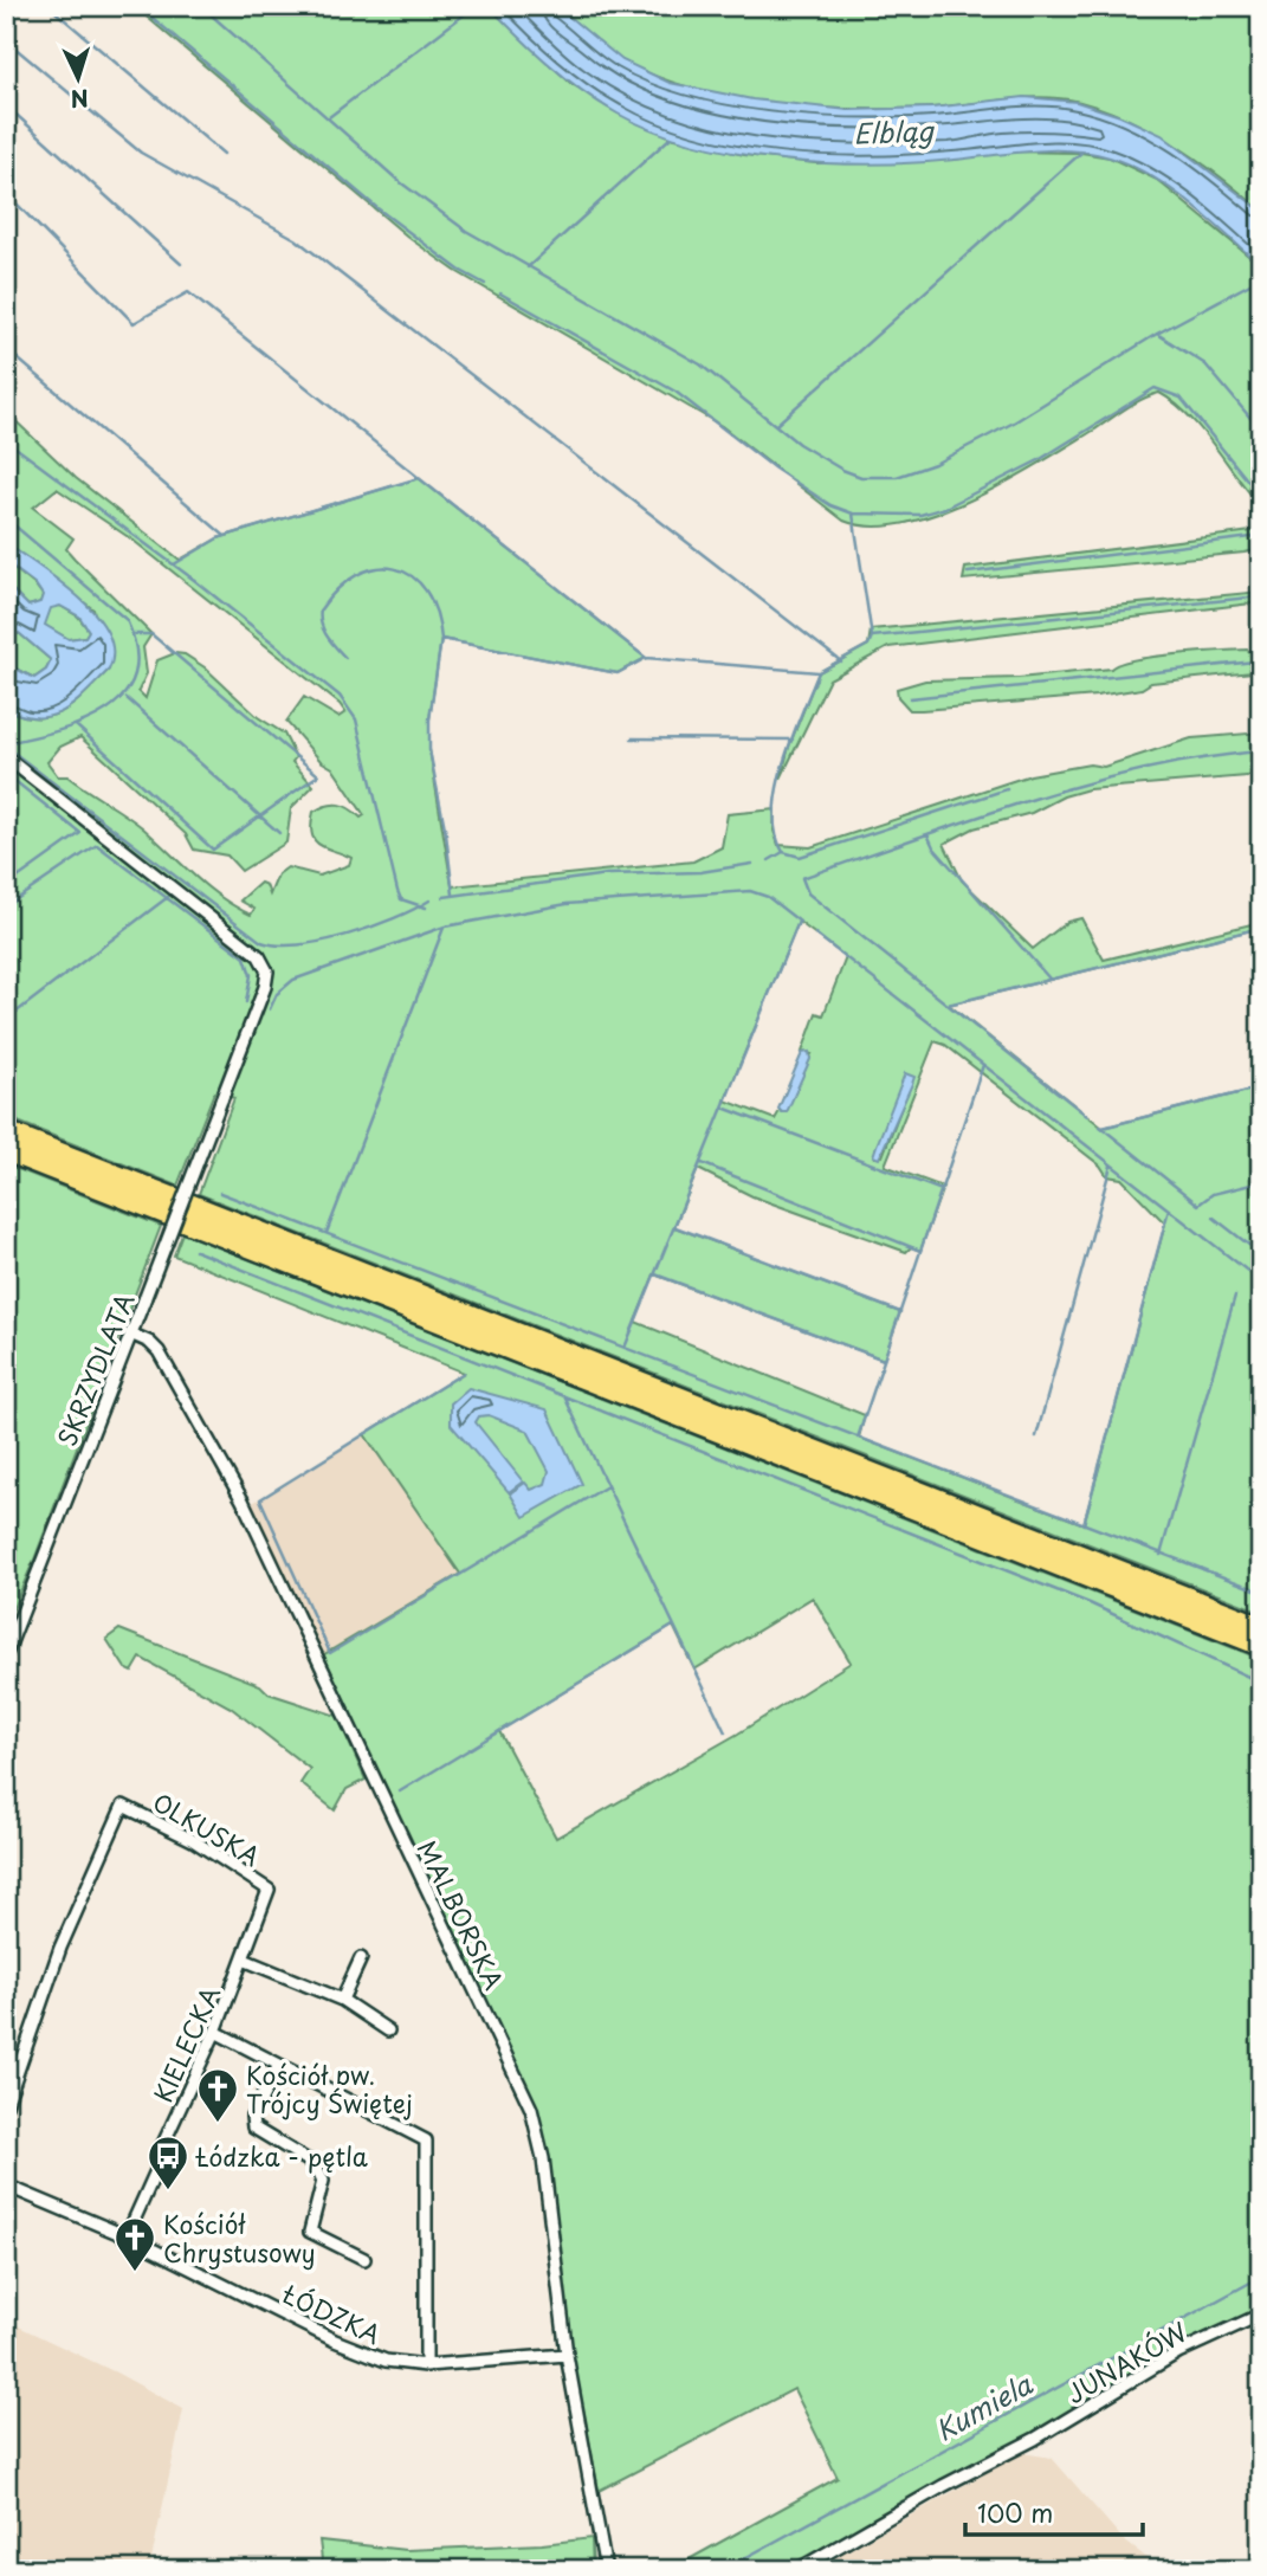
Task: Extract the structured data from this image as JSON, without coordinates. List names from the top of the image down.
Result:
{
  "streets": {
    "street": [
      "SKRZYDLATA",
      "OLKUSKA",
      "MALBORSKA",
      "KIELECKA",
      "ŁÓDZKA",
      "JUNAKÓW"
    ]
  },
  "crossings": [
    ["SKRZYDLATA", "MALBORSKA"],
    ["OLKUSKA", "KIELECKA"],
    ["MALBORSKA", "ŁÓDZKA"],
    ["KIELECKA", "ŁÓDZKA"]
  ],
  "water": ["Elbląg", "Kumiela"],
  "places": {
    "church": ["Kościół pw. Trójcy Świętej", "Kościół Chrystusowy"],
    "bus stop": ["Łódzka - pętla"]
  },
  "scale_bar": "100 m",
  "north": "bottom"
}
